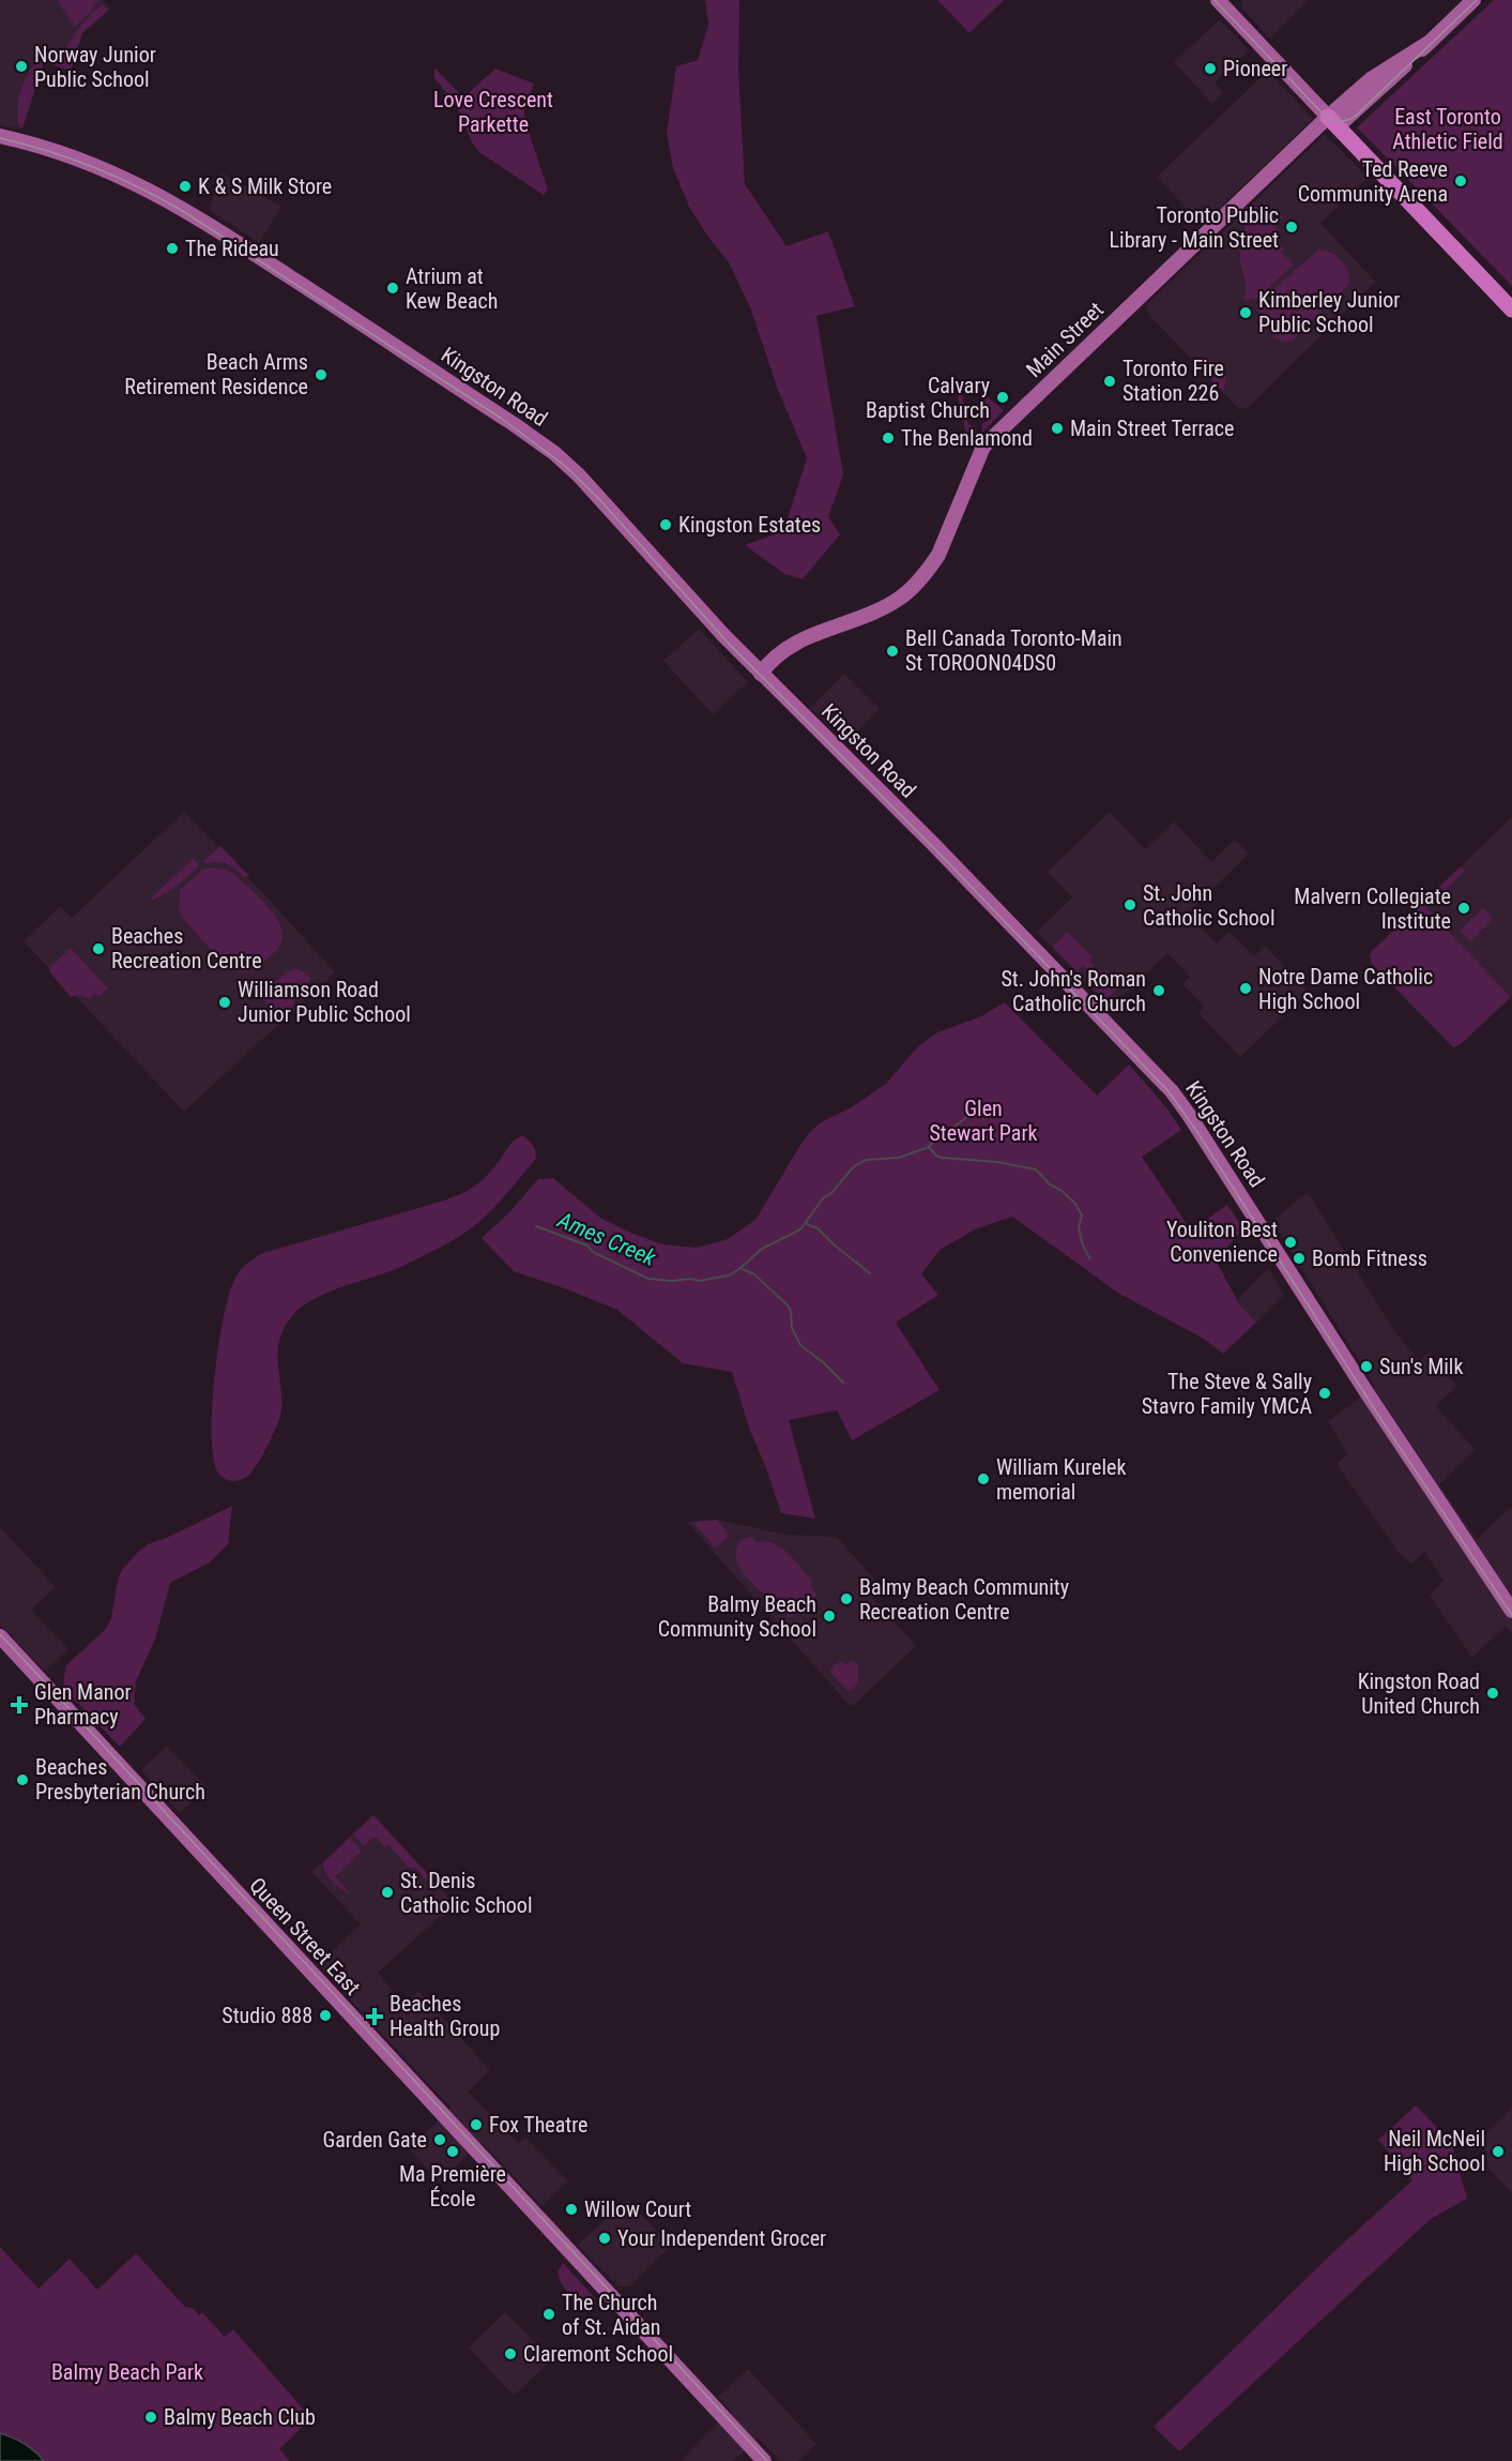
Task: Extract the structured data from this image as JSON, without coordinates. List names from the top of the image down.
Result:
{
  "streets": {
    "main road": ["Main Street", "Kingston Road", "Queen Street East"]
  },
  "crossings": [
    ["Main Street", "Kingston Road"]
  ],
  "water": ["Ames Creek"],
  "parks": [
    "Love Crescent Parkette",
    "East Toronto Athletic Field",
    "Glen Stewart Park",
    "Balmy Beach Park"
  ],
  "places": {
    "other": [
      "Norway Junior Public School",
      "Pioneer",
      "Ted Reeve Community Arena",
      "K & S Milk Store",
      "Toronto Public Library - Main Street",
      "The Rideau",
      "Atrium at Kew Beach",
      "Kimberley Junior Public School",
      "Beach Arms Retirement Residence",
      "Toronto Fire Station 226",
      "Calvary Baptist Church",
      "Main Street Terrace",
      "The Benlamond",
      "Kingston Estates",
      "Bell Canada Toronto-Main St TOROON04DS0",
      "St. John Catholic School",
      "Malvern Collegiate Institute",
      "Beaches Recreation Centre",
      "Notre Dame Catholic High School",
      "St. John's Roman Catholic Church",
      "Williamson Road Junior Public School",
      "Youliton Best Convenience",
      "Bomb Fitness",
      "Sun's Milk",
      "The Steve & Sally Stavro Family YMCA",
      "William Kurelek memorial",
      "Balmy Beach Community Recreation Centre",
      "Balmy Beach Community School",
      "Kingston Road United Church",
      "Beaches Presbyterian Church",
      "St. Denis Catholic School",
      "Studio 888",
      "Fox Theatre",
      "Garden Gate",
      "Ma Première École",
      "Neil McNeil High School",
      "Willow Court",
      "Your Independent Grocer",
      "The Church of St. Aidan",
      "Claremont School",
      "Balmy Beach Club"
    ],
    "health": ["Glen Manor Pharmacy", "Beaches Health Group"]
  }
}
